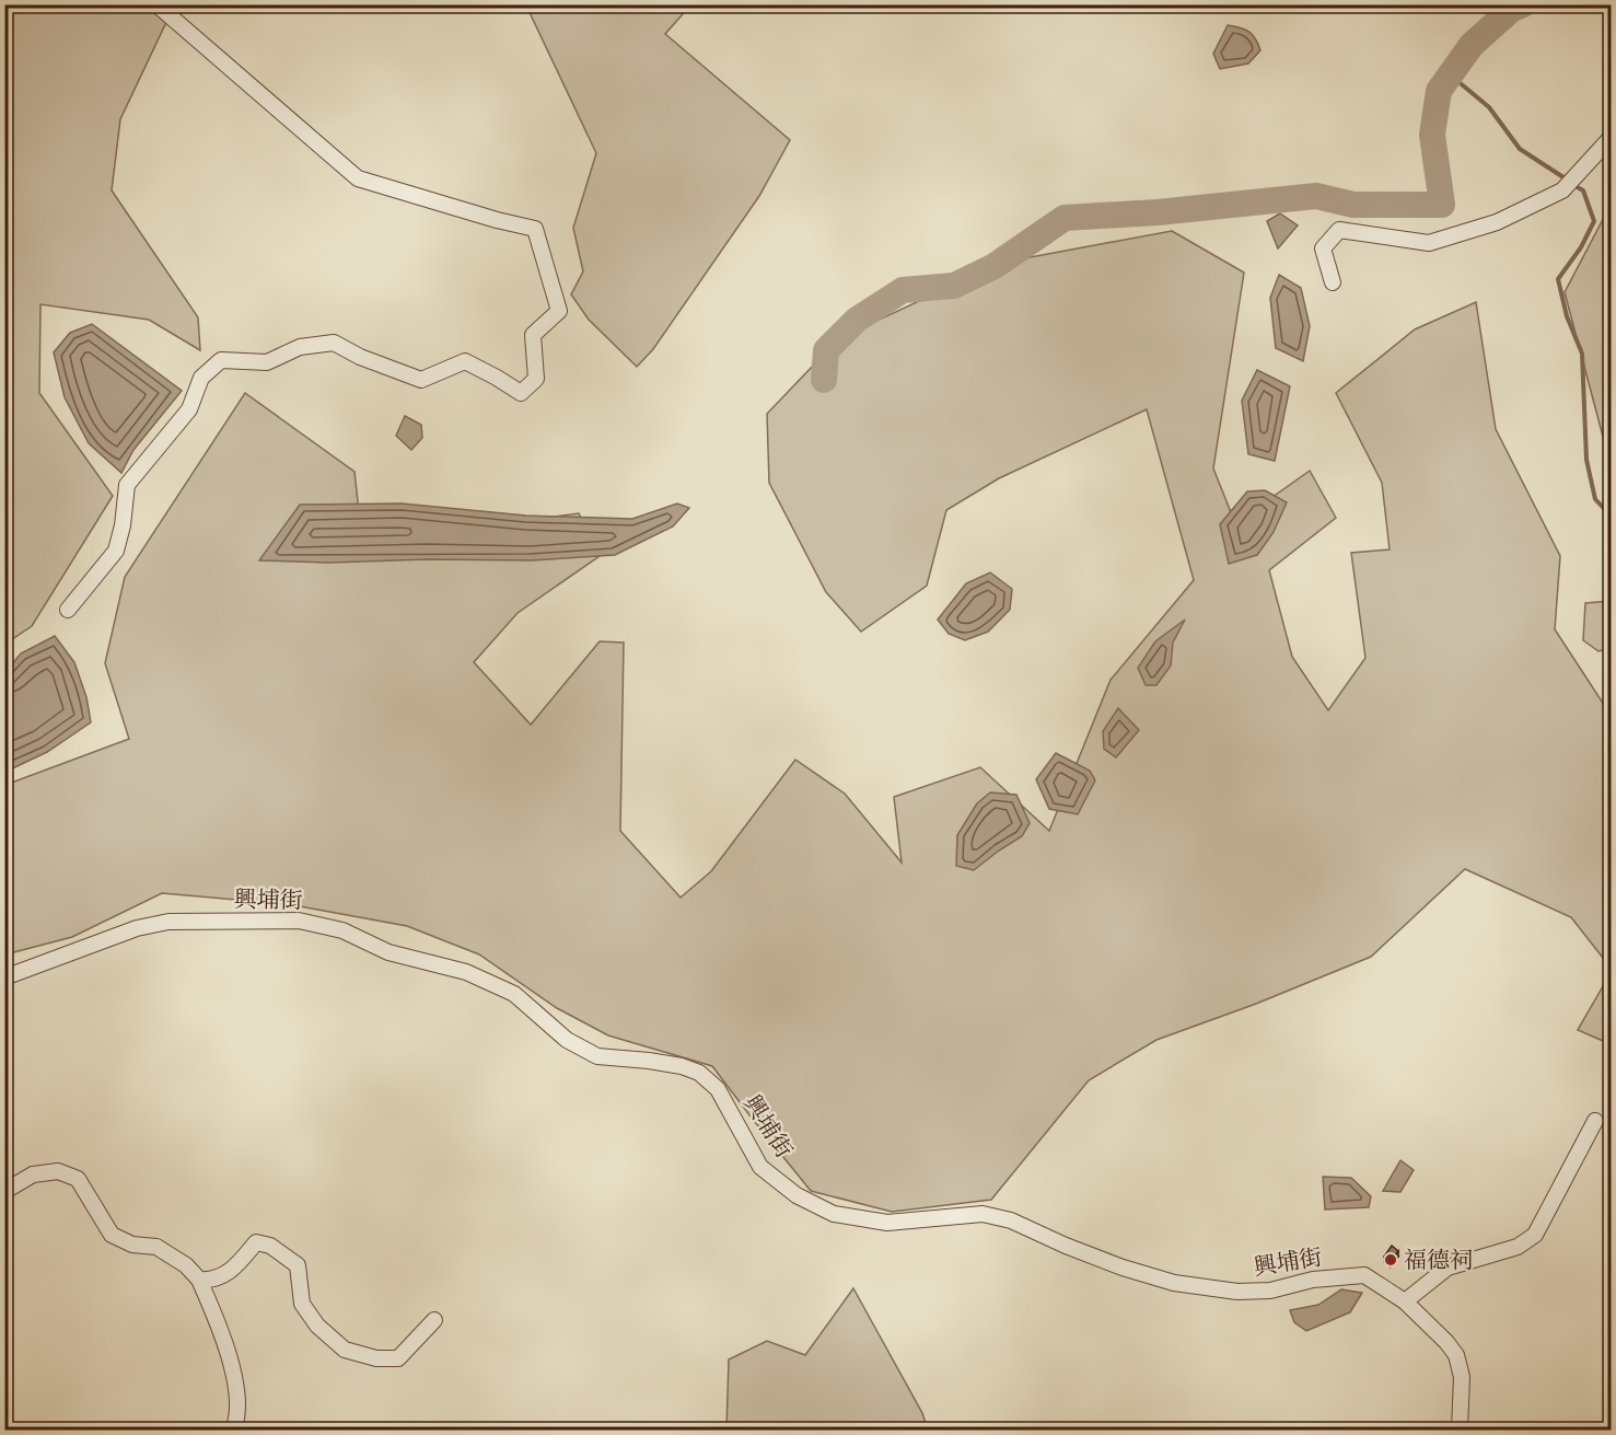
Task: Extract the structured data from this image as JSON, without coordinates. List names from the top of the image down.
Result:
{
  "streets": {
    "street": ["興埔街"]
  },
  "places": ["福德祠"]
}
